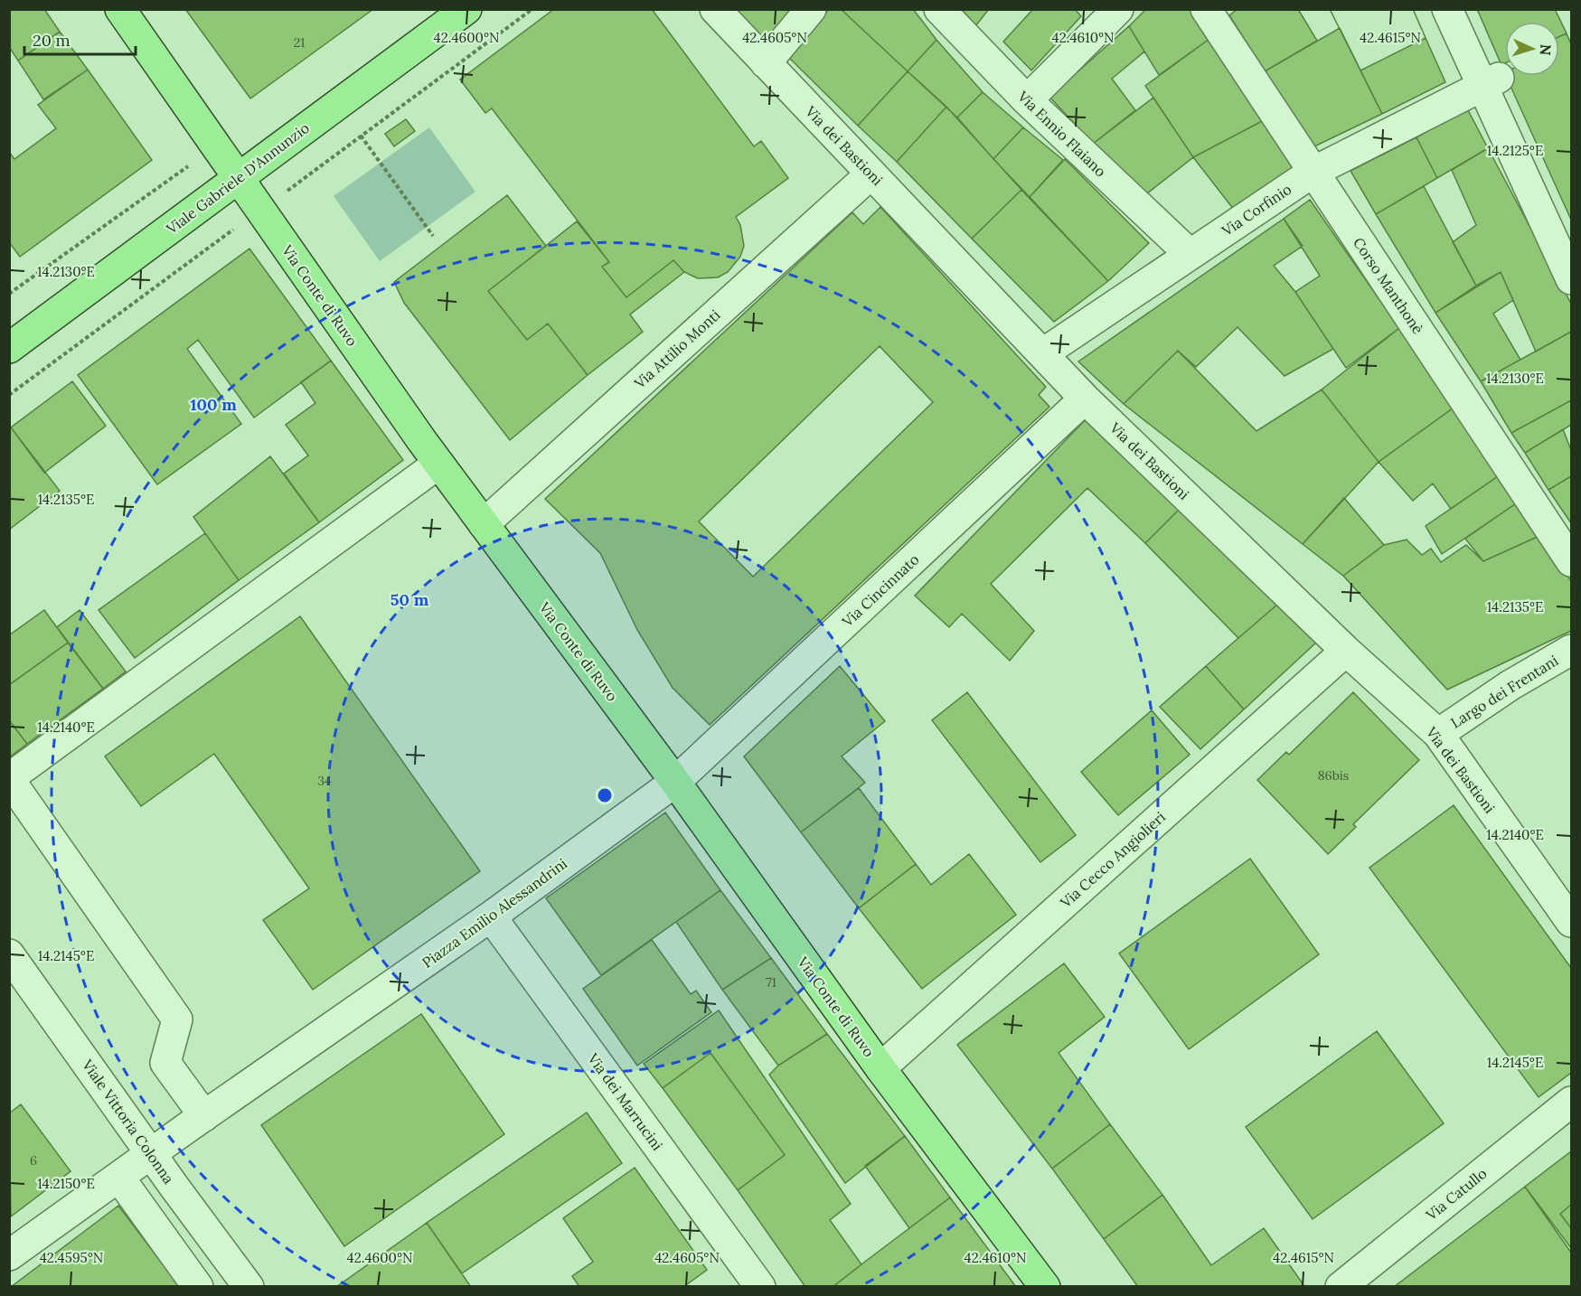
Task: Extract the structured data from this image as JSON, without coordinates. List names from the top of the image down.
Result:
{
  "streets": {
    "main road": ["Viale Gabriele D'Annunzio", "Via Conte di Ruvo"],
    "street": [
      "Via Ennio Flaiano",
      "Via dei Bastioni",
      "Via Corfinio",
      "Corso Manthonè",
      "Via Attilio Monti",
      "Via Cincinnato",
      "Largo dei Frentani",
      "Via Cecco Angiolieri",
      "Piazza Emilio Alessandrini",
      "Via dei Marrucini",
      "Viale Vittoria Colonna",
      "Via Catullo"
    ]
  },
  "crossings": [
    ["Via Ennio Flaiano", "Via Corfinio"],
    ["Via dei Bastioni", "Via Corfinio"],
    ["Via dei Bastioni", "Via Attilio Monti"],
    ["Via dei Bastioni", "Via Cincinnato"],
    ["Via dei Bastioni", "Largo dei Frentani"],
    ["Via dei Bastioni", "Via Cecco Angiolieri"],
    ["Viale Gabriele D'Annunzio", "Via Conte di Ruvo"],
    ["Via Corfinio", "Corso Manthonè"],
    ["Via Conte di Ruvo", "Via Attilio Monti"],
    ["Via Conte di Ruvo", "Via Cincinnato"],
    ["Via Conte di Ruvo", "Via Cecco Angiolieri"],
    ["Via Conte di Ruvo", "Piazza Emilio Alessandrini"],
    ["Via Cincinnato", "Piazza Emilio Alessandrini"],
    ["Piazza Emilio Alessandrini", "Via dei Marrucini"],
    ["Piazza Emilio Alessandrini", "Viale Vittoria Colonna"]
  ],
  "house_numbers": [
    "21",
    "86bis",
    "34",
    "71",
    "6"
  ],
  "scale_bar": "20 m",
  "north": "right",
  "coordinates": [
    "42.4600°N",
    "42.4605°N",
    "42.4610°N",
    "42.4615°N",
    "14.2125°E",
    "14.2130°E",
    "14.2135°E",
    "14.2140°E",
    "14.2145°E",
    "14.2150°E",
    "42.4595°N"
  ],
  "rings": ["100 m", "50 m"]
}
